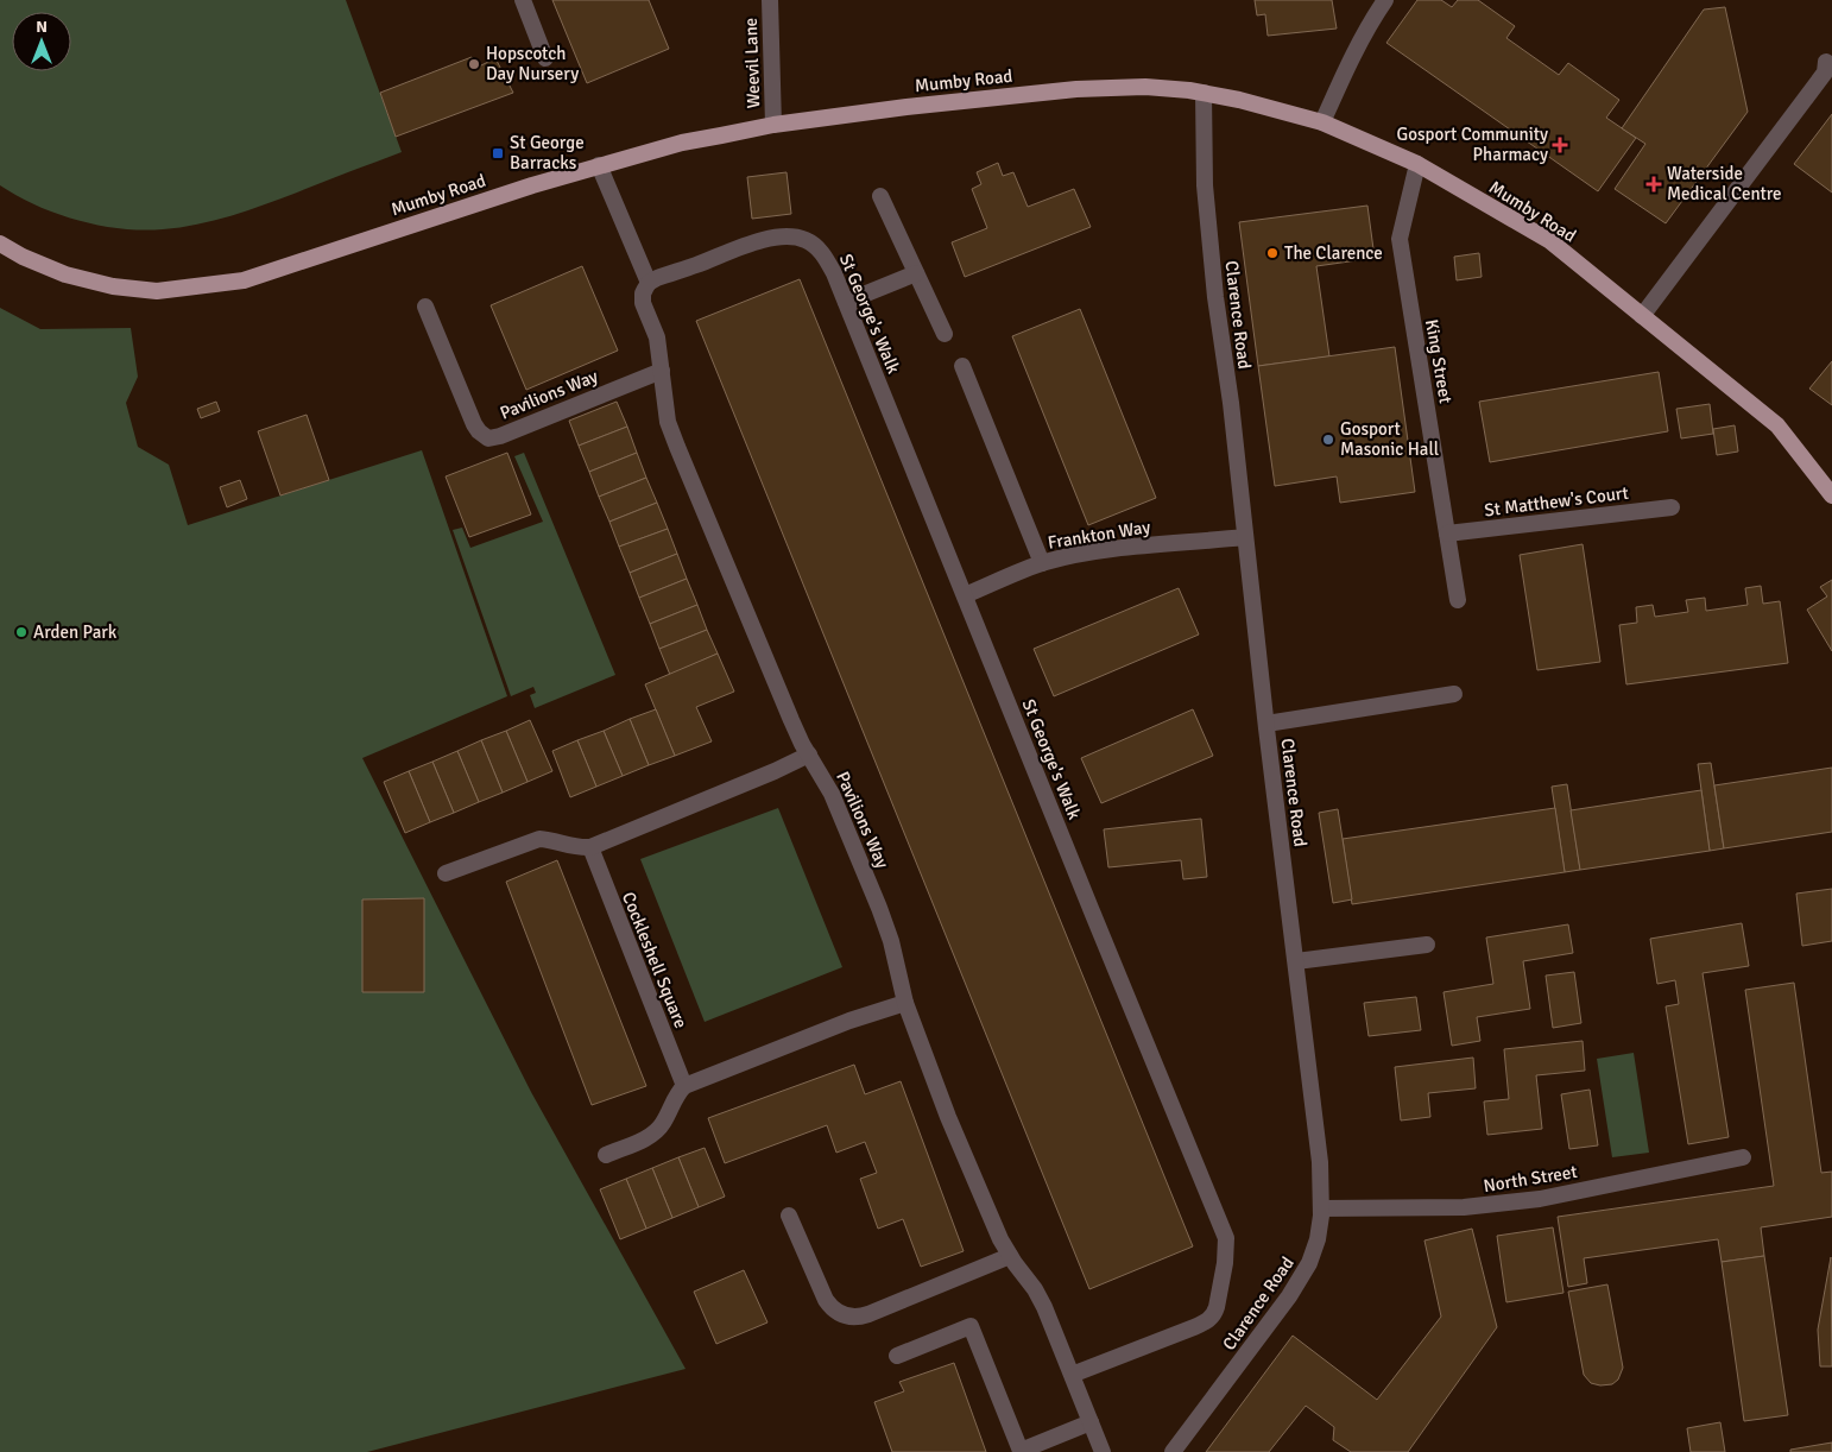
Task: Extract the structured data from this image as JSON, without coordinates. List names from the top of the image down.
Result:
{
  "streets": {
    "main road": ["Mumby Road"],
    "street": [
      "Weevil Lane",
      "St George's Walk",
      "Clarence Road",
      "King Street",
      "Pavilions Way",
      "St Matthew's Court",
      "Frankton Way",
      "Cockleshell Square",
      "North Street"
    ]
  },
  "crossings": [
    ["Weevil Lane", "Mumby Road"],
    ["Mumby Road", "Clarence Road"],
    ["Mumby Road", "King Street"],
    ["Mumby Road", "Pavilions Way"],
    ["St George's Walk", "Pavilions Way"],
    ["St George's Walk", "Frankton Way"],
    ["Clarence Road", "Frankton Way"],
    ["Clarence Road", "North Street"],
    ["King Street", "St Matthew's Court"]
  ],
  "places": {
    "other": [
      "Hopscotch Day Nursery",
      "The Clarence",
      "Gosport Masonic Hall",
      "Arden Park"
    ],
    "health": ["Gosport Community Pharmacy", "Waterside Medical Centre"],
    "transit": ["St George Barracks"]
  },
  "north": "top"
}
